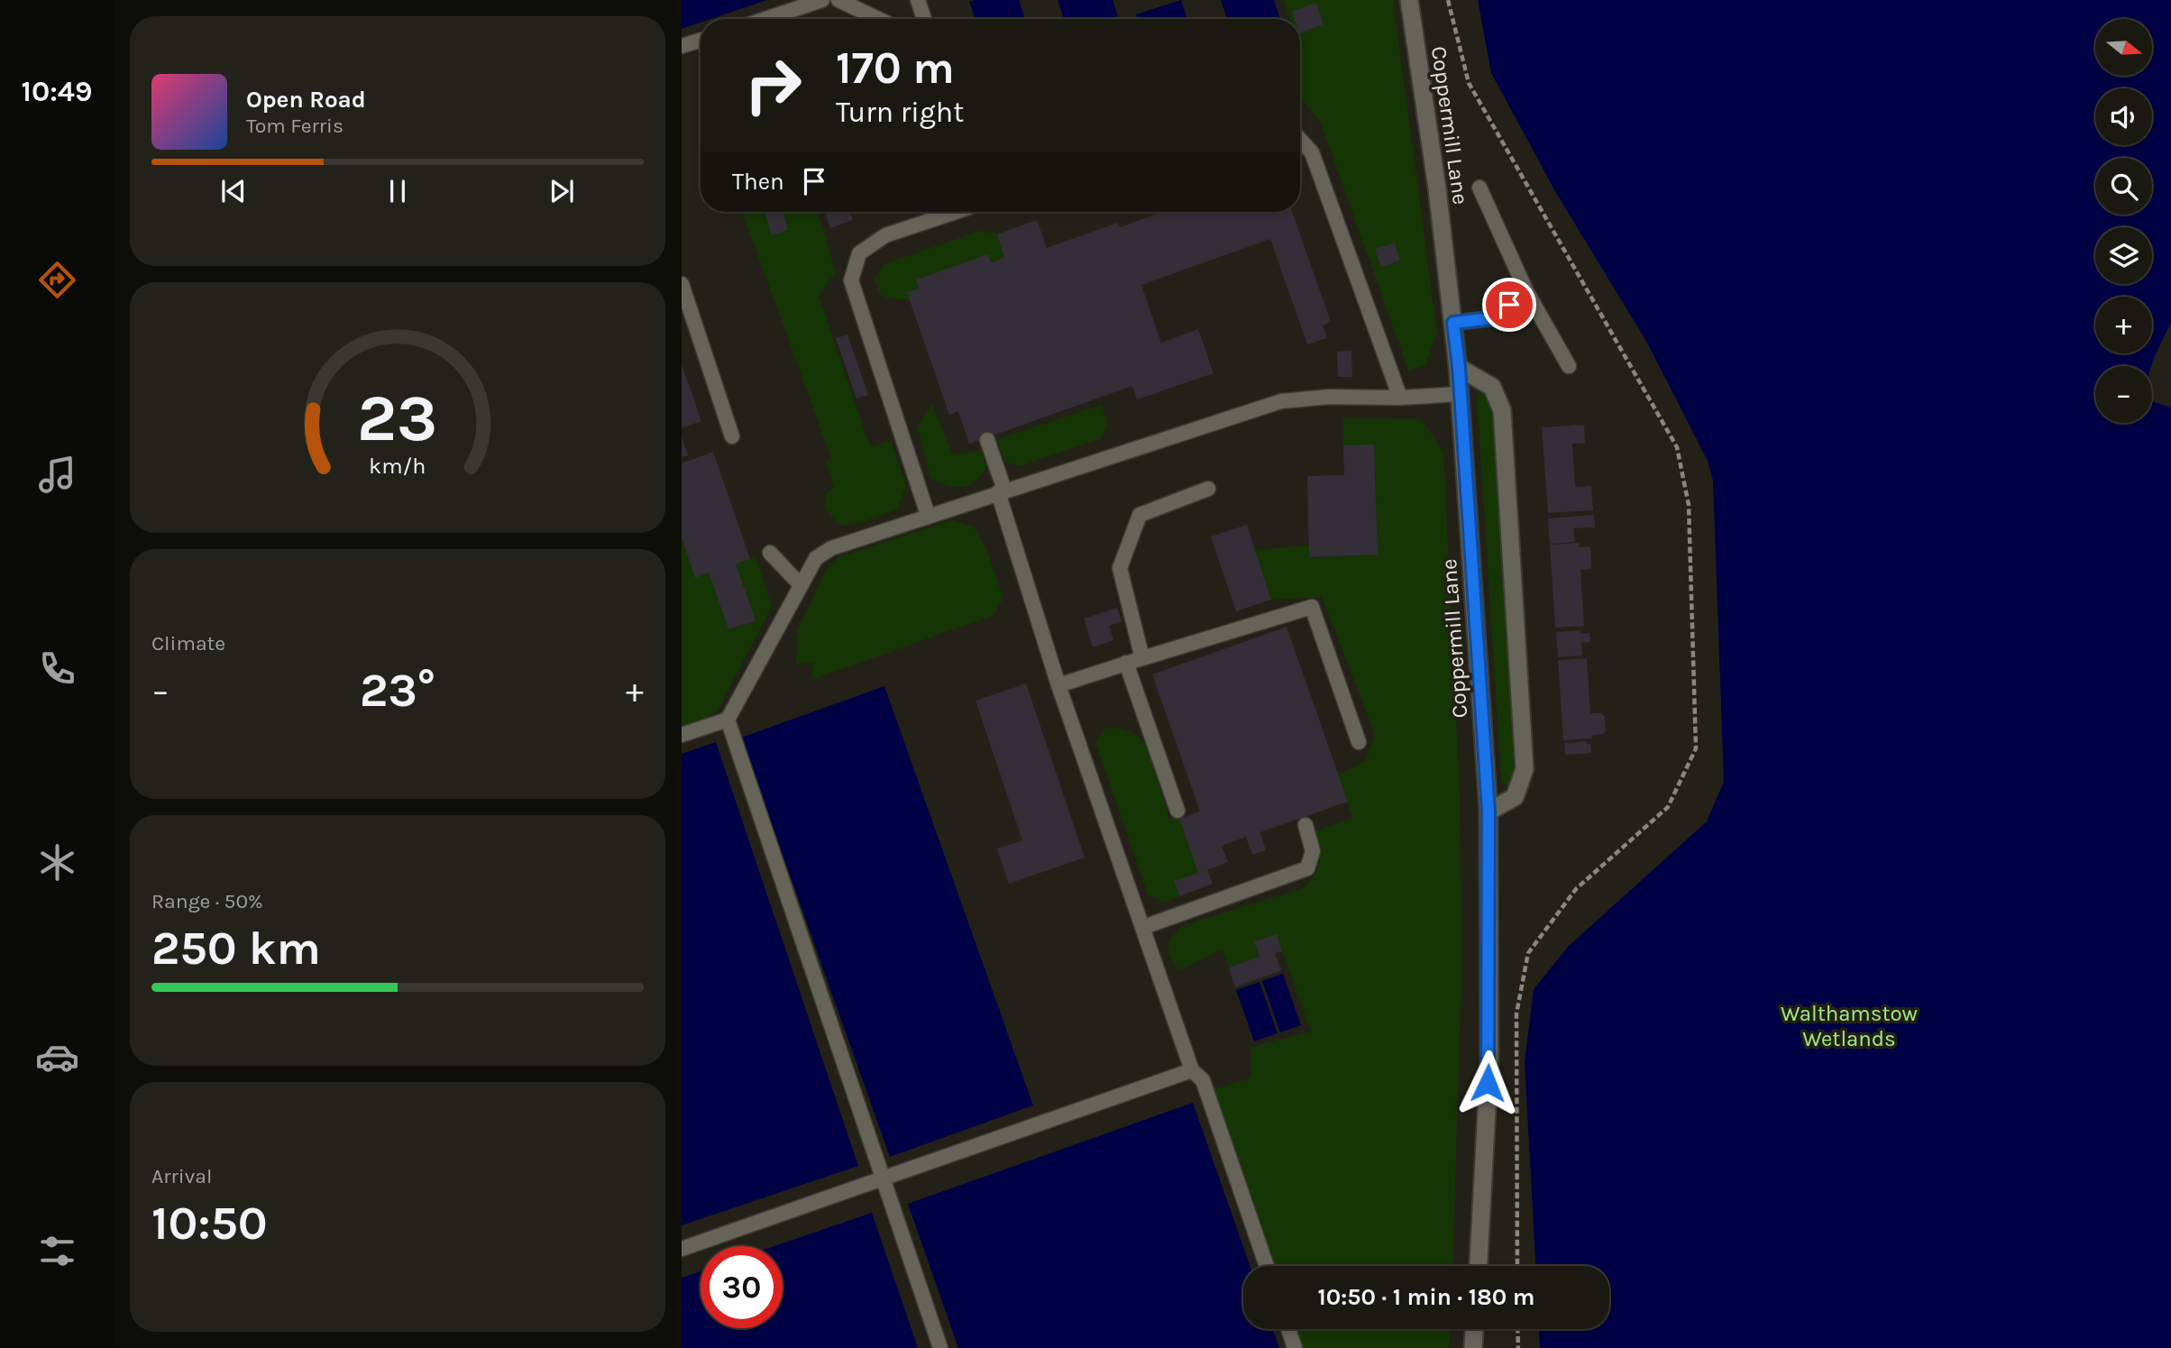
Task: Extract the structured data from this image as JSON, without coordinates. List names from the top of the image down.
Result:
{
  "streets": {
    "street": ["Coppermill Lane"]
  },
  "parks": ["Walthamstow Wetlands"],
  "north": "right",
  "page": {
    "tabs": "10:49",
    "map_buttons": ["+", "−"],
    "turn": ["170 m", "Turn right"],
    "song": ["Open Road", "Tom Ferris"],
    "then": "Then",
    "tile": [
      "Climate",
      ["Range · 50%", "250 km"],
      ["Arrival", "10:50"]
    ],
    "heat": ["−", "23°", "+"],
    "limit": "30",
    "trip": "10:50 · 1 min · 180 m",
    "gauge": ["23", "km/h"]
  }
}
